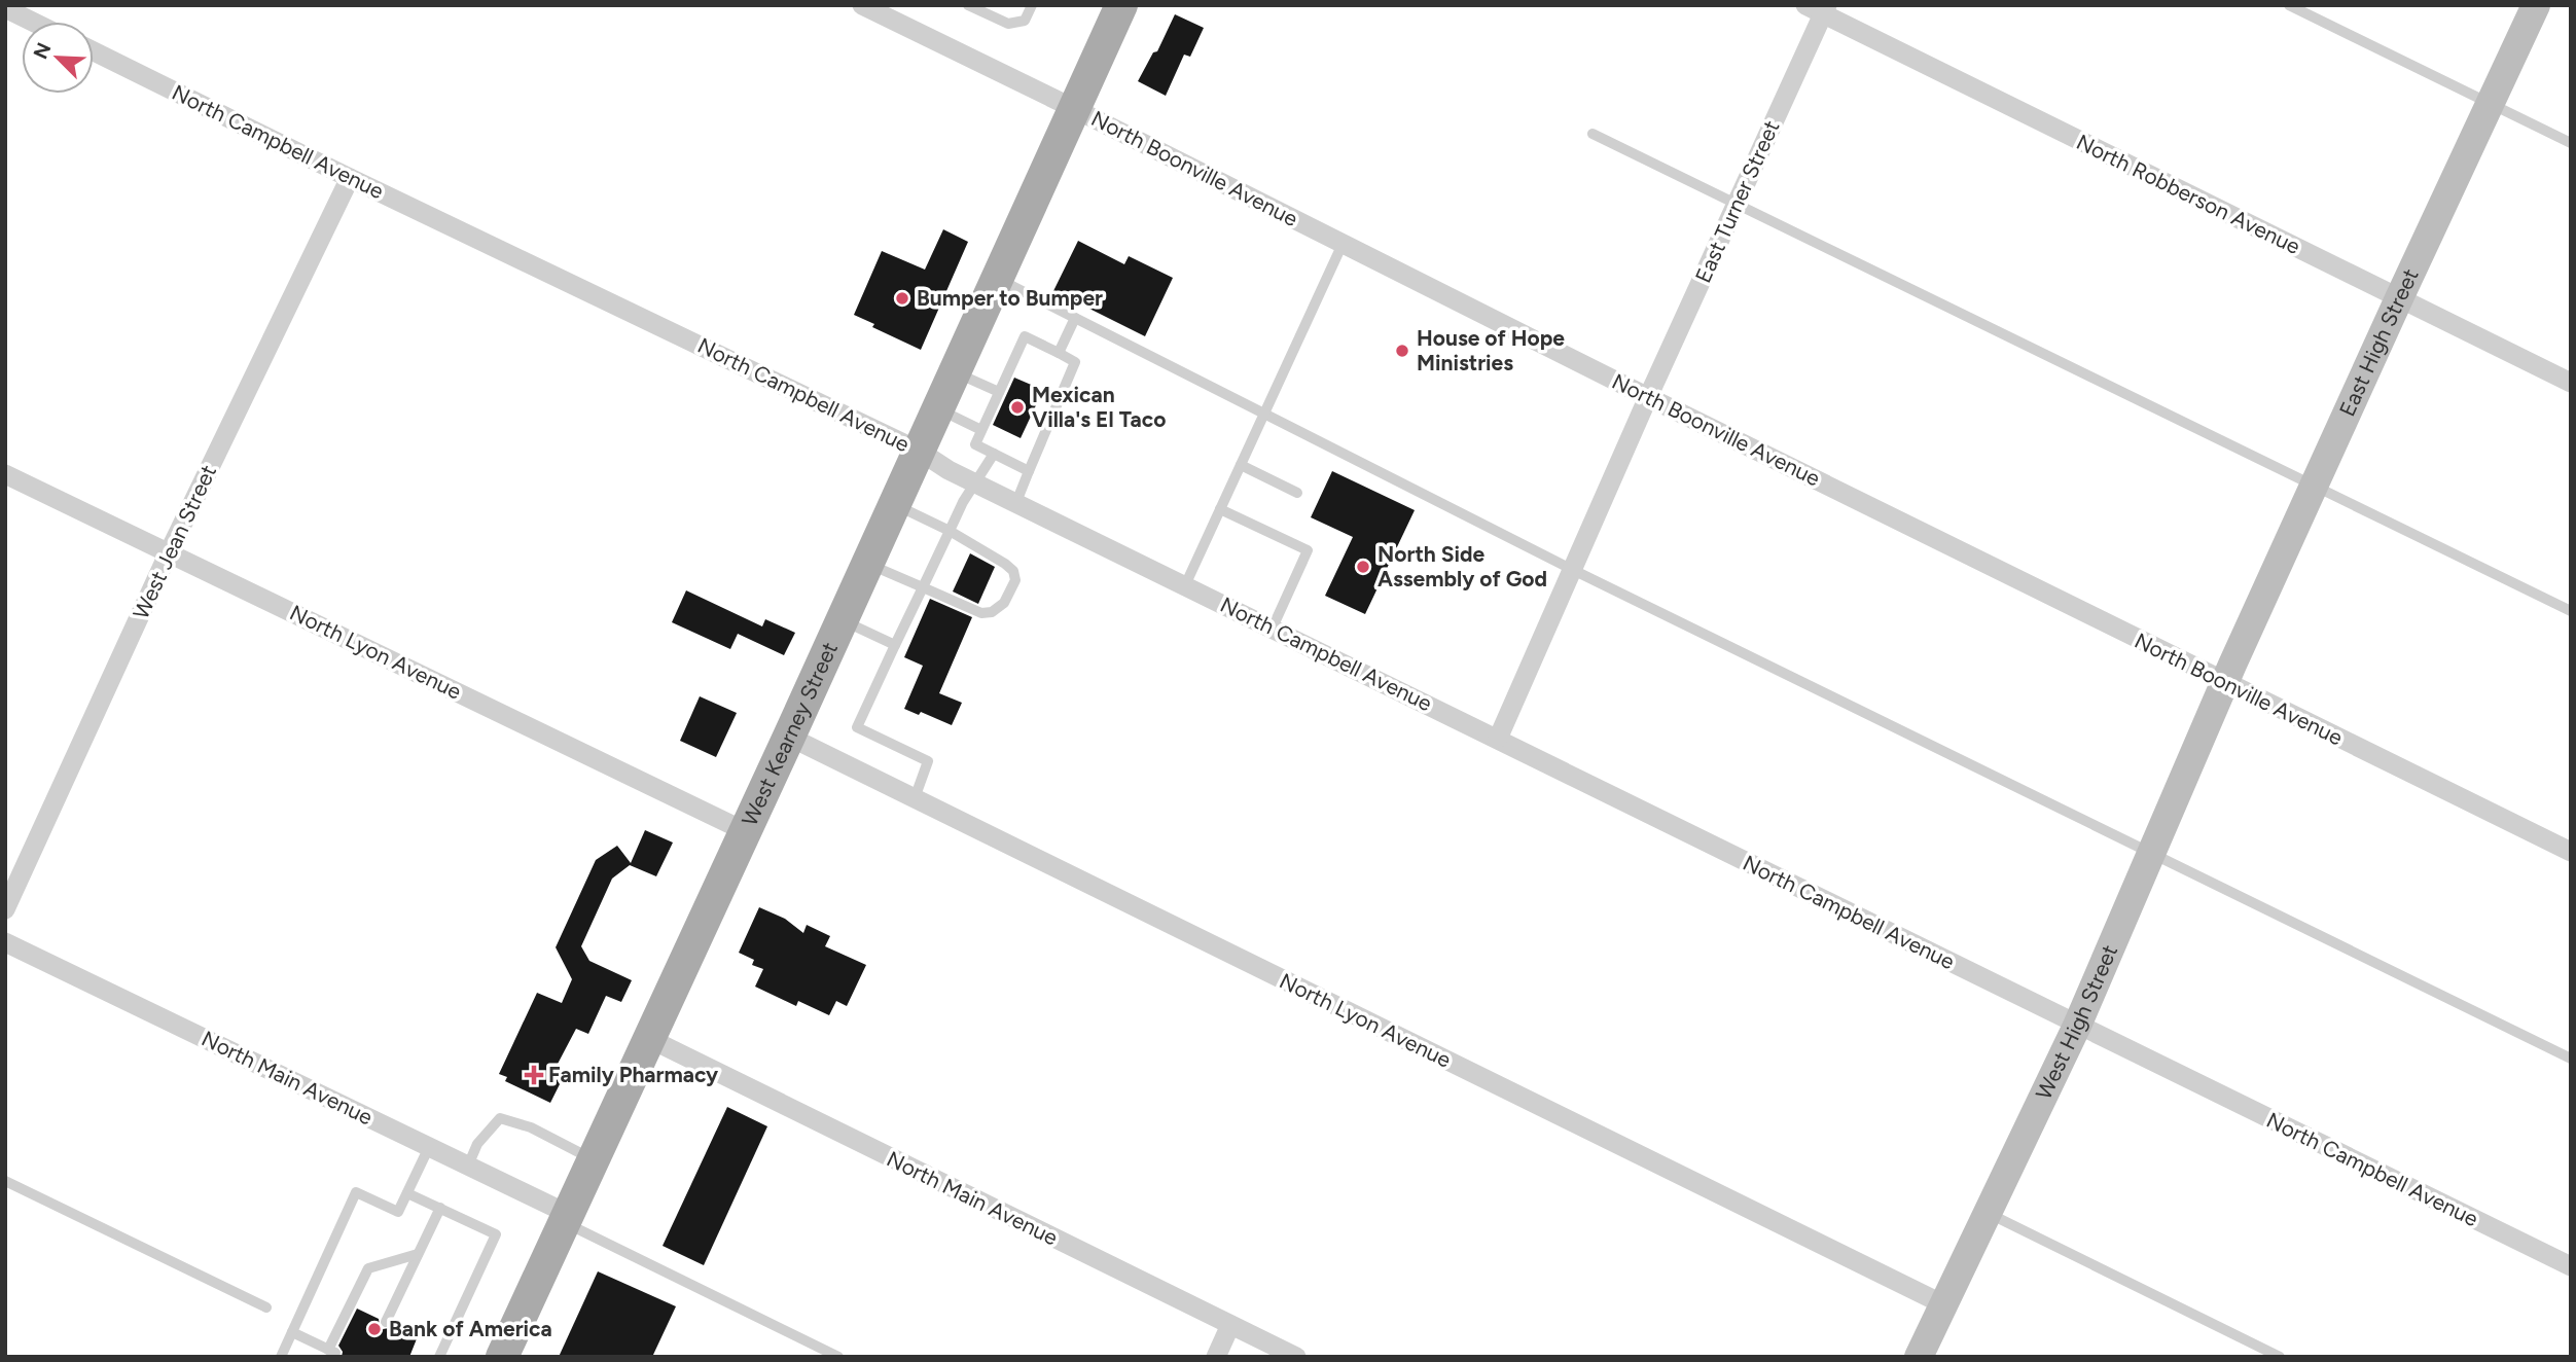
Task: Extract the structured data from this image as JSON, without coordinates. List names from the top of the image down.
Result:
{
  "streets": {
    "main road": ["West Kearney Street"],
    "street": [
      "North Campbell Avenue",
      "North Boonville Avenue",
      "North Robberson Avenue",
      "East Turner Street",
      "East High Street",
      "West Jean Street",
      "North Lyon Avenue",
      "West High Street",
      "North Main Avenue"
    ]
  },
  "crossings": [
    ["North Campbell Avenue", "East Turner Street"],
    ["North Campbell Avenue", "West Jean Street"],
    ["North Campbell Avenue", "West Kearney Street"],
    ["North Campbell Avenue", "West High Street"],
    ["North Boonville Avenue", "East Turner Street"],
    ["North Boonville Avenue", "East High Street"],
    ["North Boonville Avenue", "West Kearney Street"],
    ["North Boonville Avenue", "West High Street"],
    ["North Robberson Avenue", "East Turner Street"],
    ["North Robberson Avenue", "East High Street"],
    ["East High Street", "West High Street"],
    ["West Jean Street", "North Lyon Avenue"],
    ["North Lyon Avenue", "West Kearney Street"],
    ["North Lyon Avenue", "West High Street"],
    ["West Kearney Street", "North Main Avenue"]
  ],
  "places": {
    "other": [
      "Bumper to Bumper",
      "House of Hope Ministries",
      "Mexican Villa's El Taco",
      "North Side Assembly of God",
      "Bank of America"
    ],
    "health": ["Family Pharmacy"]
  },
  "north": "top left"
}
